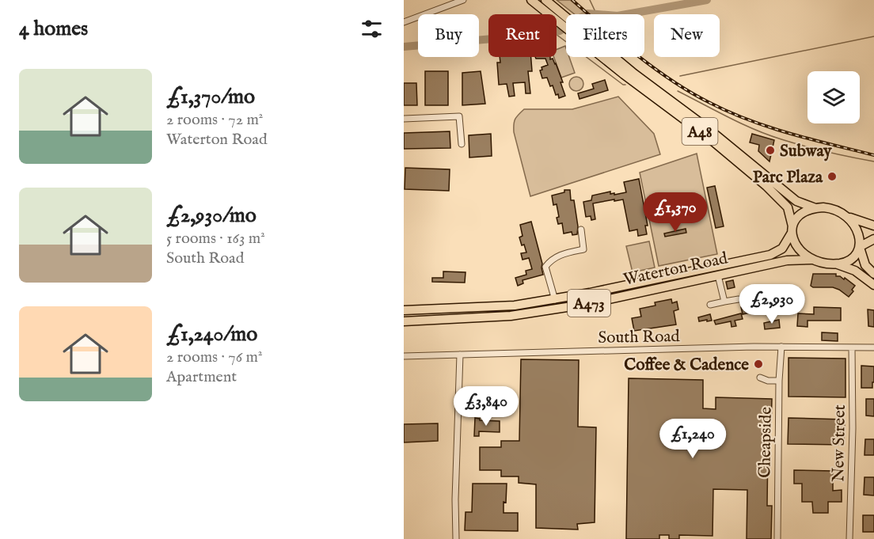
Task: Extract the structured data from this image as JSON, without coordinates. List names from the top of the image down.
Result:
{
  "streets": {
    "main road": ["A48", "Waterton Road", "A473"],
    "street": ["South Road", "Cheapside", "New Street"]
  },
  "crossings": [
    ["A48", "Waterton Road"],
    ["South Road", "Cheapside"],
    ["South Road", "New Street"]
  ],
  "places": ["Subway", "Parc Plaza", "Coffee & Cadence"],
  "page": {
    "heading": "4 homes",
    "chip": [
      "Buy",
      "Rent",
      "Filters",
      "New"
    ],
    "list": [
      {
        "name": "£1,370/mo",
        "note": "2 rooms · 72 m² · Waterton Road"
      },
      {
        "name": "£2,930/mo",
        "note": "5 rooms · 163 m² · South Road"
      },
      {
        "name": "£1,240/mo",
        "note": "2 rooms · 76 m² · Apartment"
      }
    ],
    "price": [
      "£1,370",
      "£2,930",
      "£3,840",
      "£1,240"
    ]
  }
}
